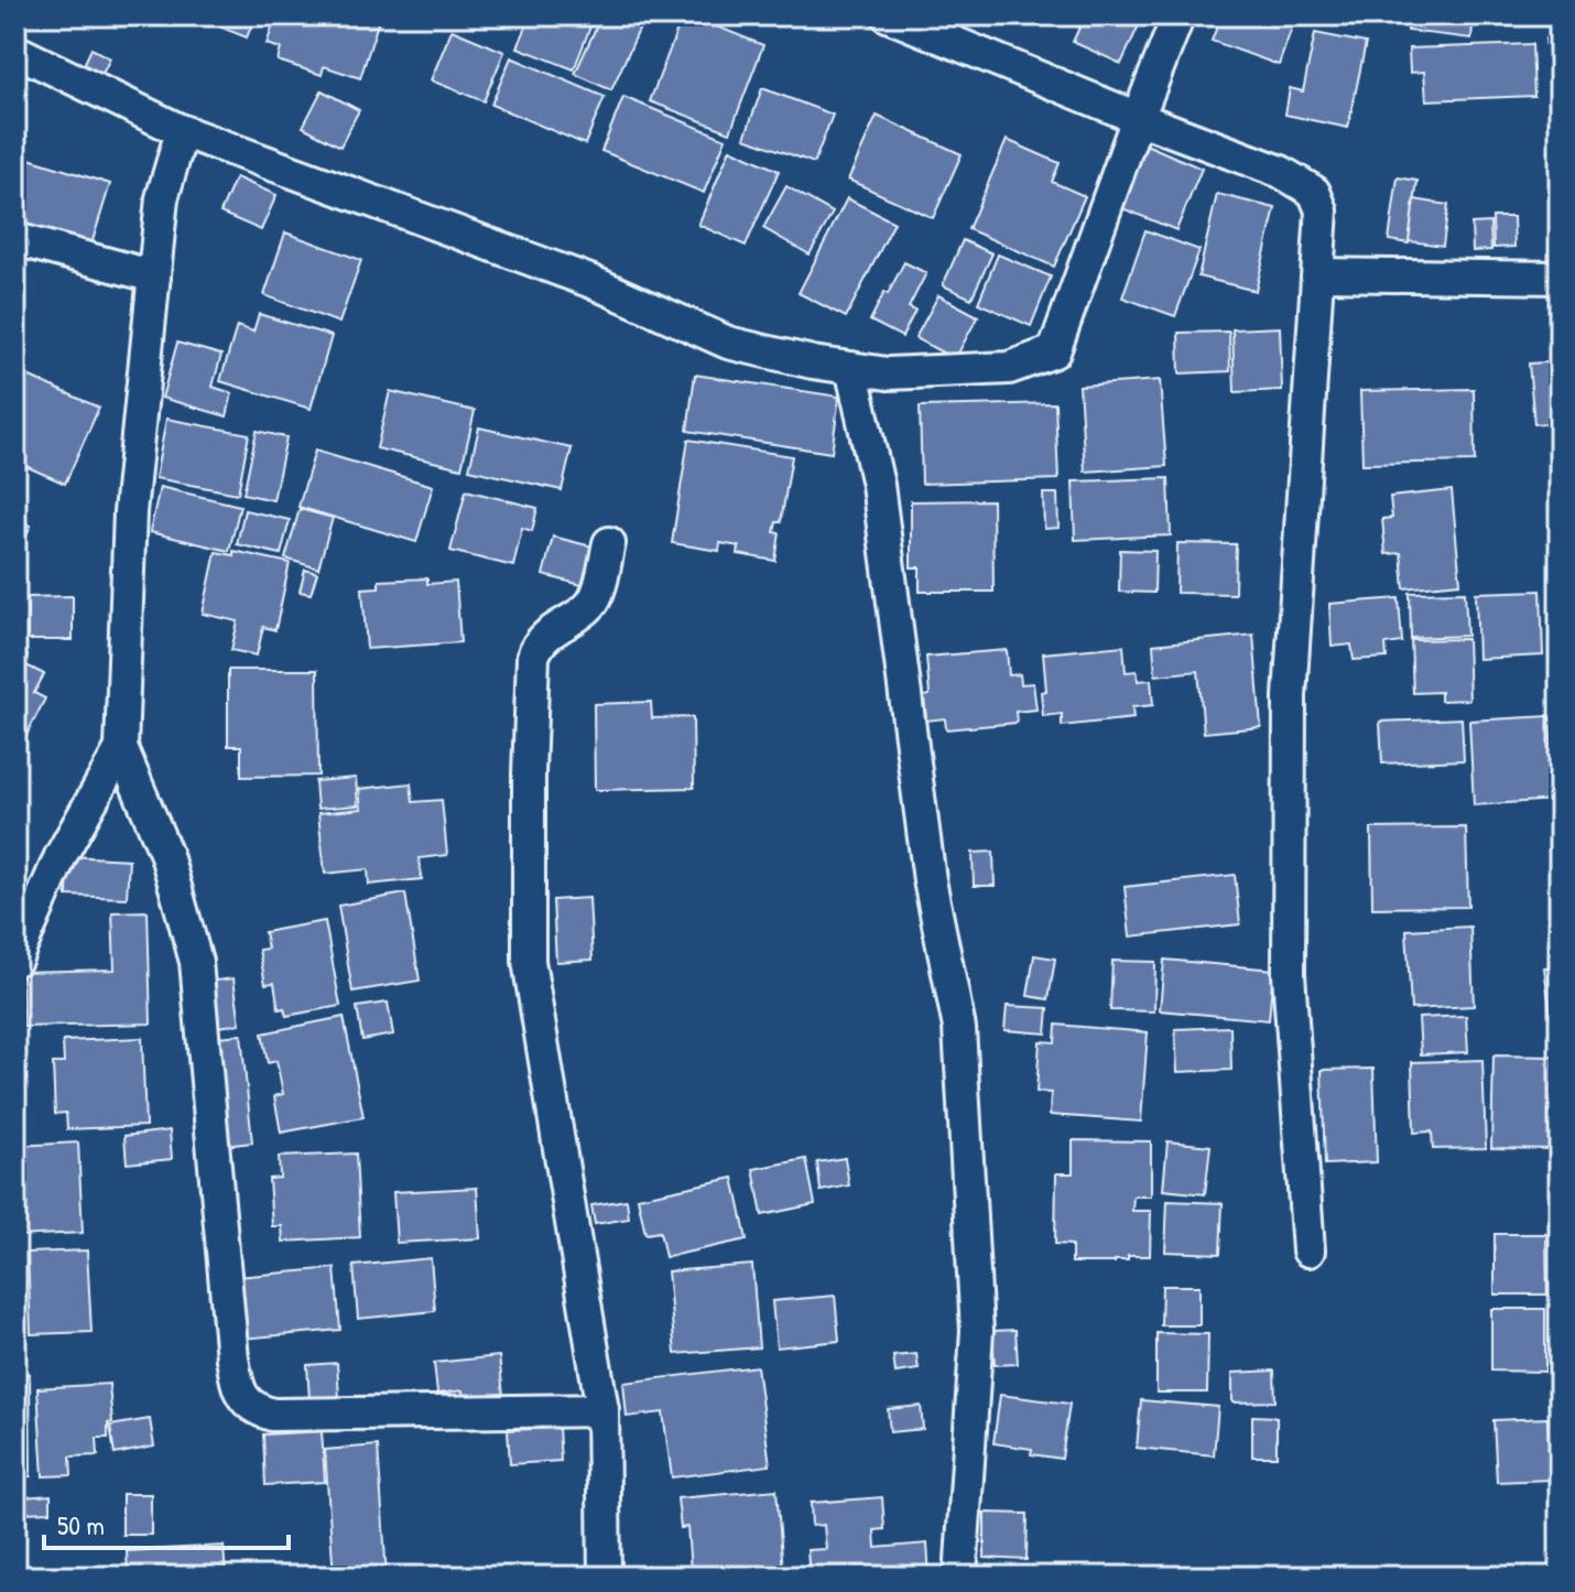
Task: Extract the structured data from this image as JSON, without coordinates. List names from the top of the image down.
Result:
{
  "scale_bar": "50 m"
}
